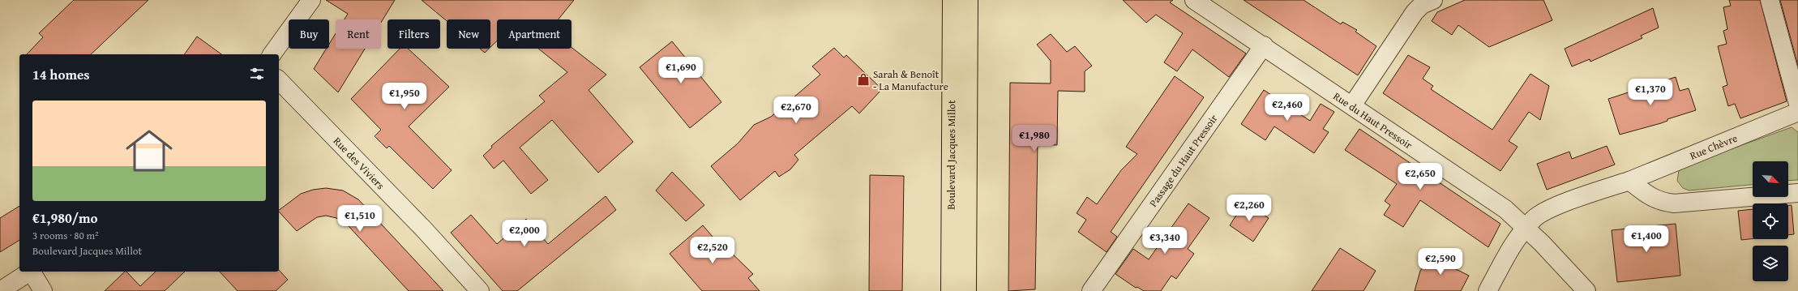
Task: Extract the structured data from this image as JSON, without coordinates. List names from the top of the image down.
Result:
{
  "streets": {
    "main road": ["Boulevard Jacques Millot"],
    "street": [
      "Rue du Haut Pressoir",
      "Rue Chèvre",
      "Passage du Haut Pressoir",
      "Rue des Viviers"
    ]
  },
  "crossings": [
    ["Rue du Haut Pressoir", "Rue Chèvre"],
    ["Rue du Haut Pressoir", "Passage du Haut Pressoir"]
  ],
  "places": {
    "shop": ["Sarah & Benoît - La Manufacture"]
  },
  "north": "bottom right",
  "page": {
    "chip": [
      "Buy",
      "Rent",
      "Filters",
      "New",
      "Apartment"
    ],
    "heading": "14 homes",
    "price": [
      "€1,690",
      "€1,370",
      "€1,950",
      "€2,460",
      "€2,670",
      "€1,980",
      "€2,650",
      "€2,260",
      "€1,510",
      "€2,000",
      "€1,400",
      "€3,340",
      "€2,520",
      "€2,590"
    ],
    "list": [
      {
        "name": "€1,980/mo",
        "note": "3 rooms · 80 m² · Boulevard Jacques Millot"
      }
    ]
  }
}
